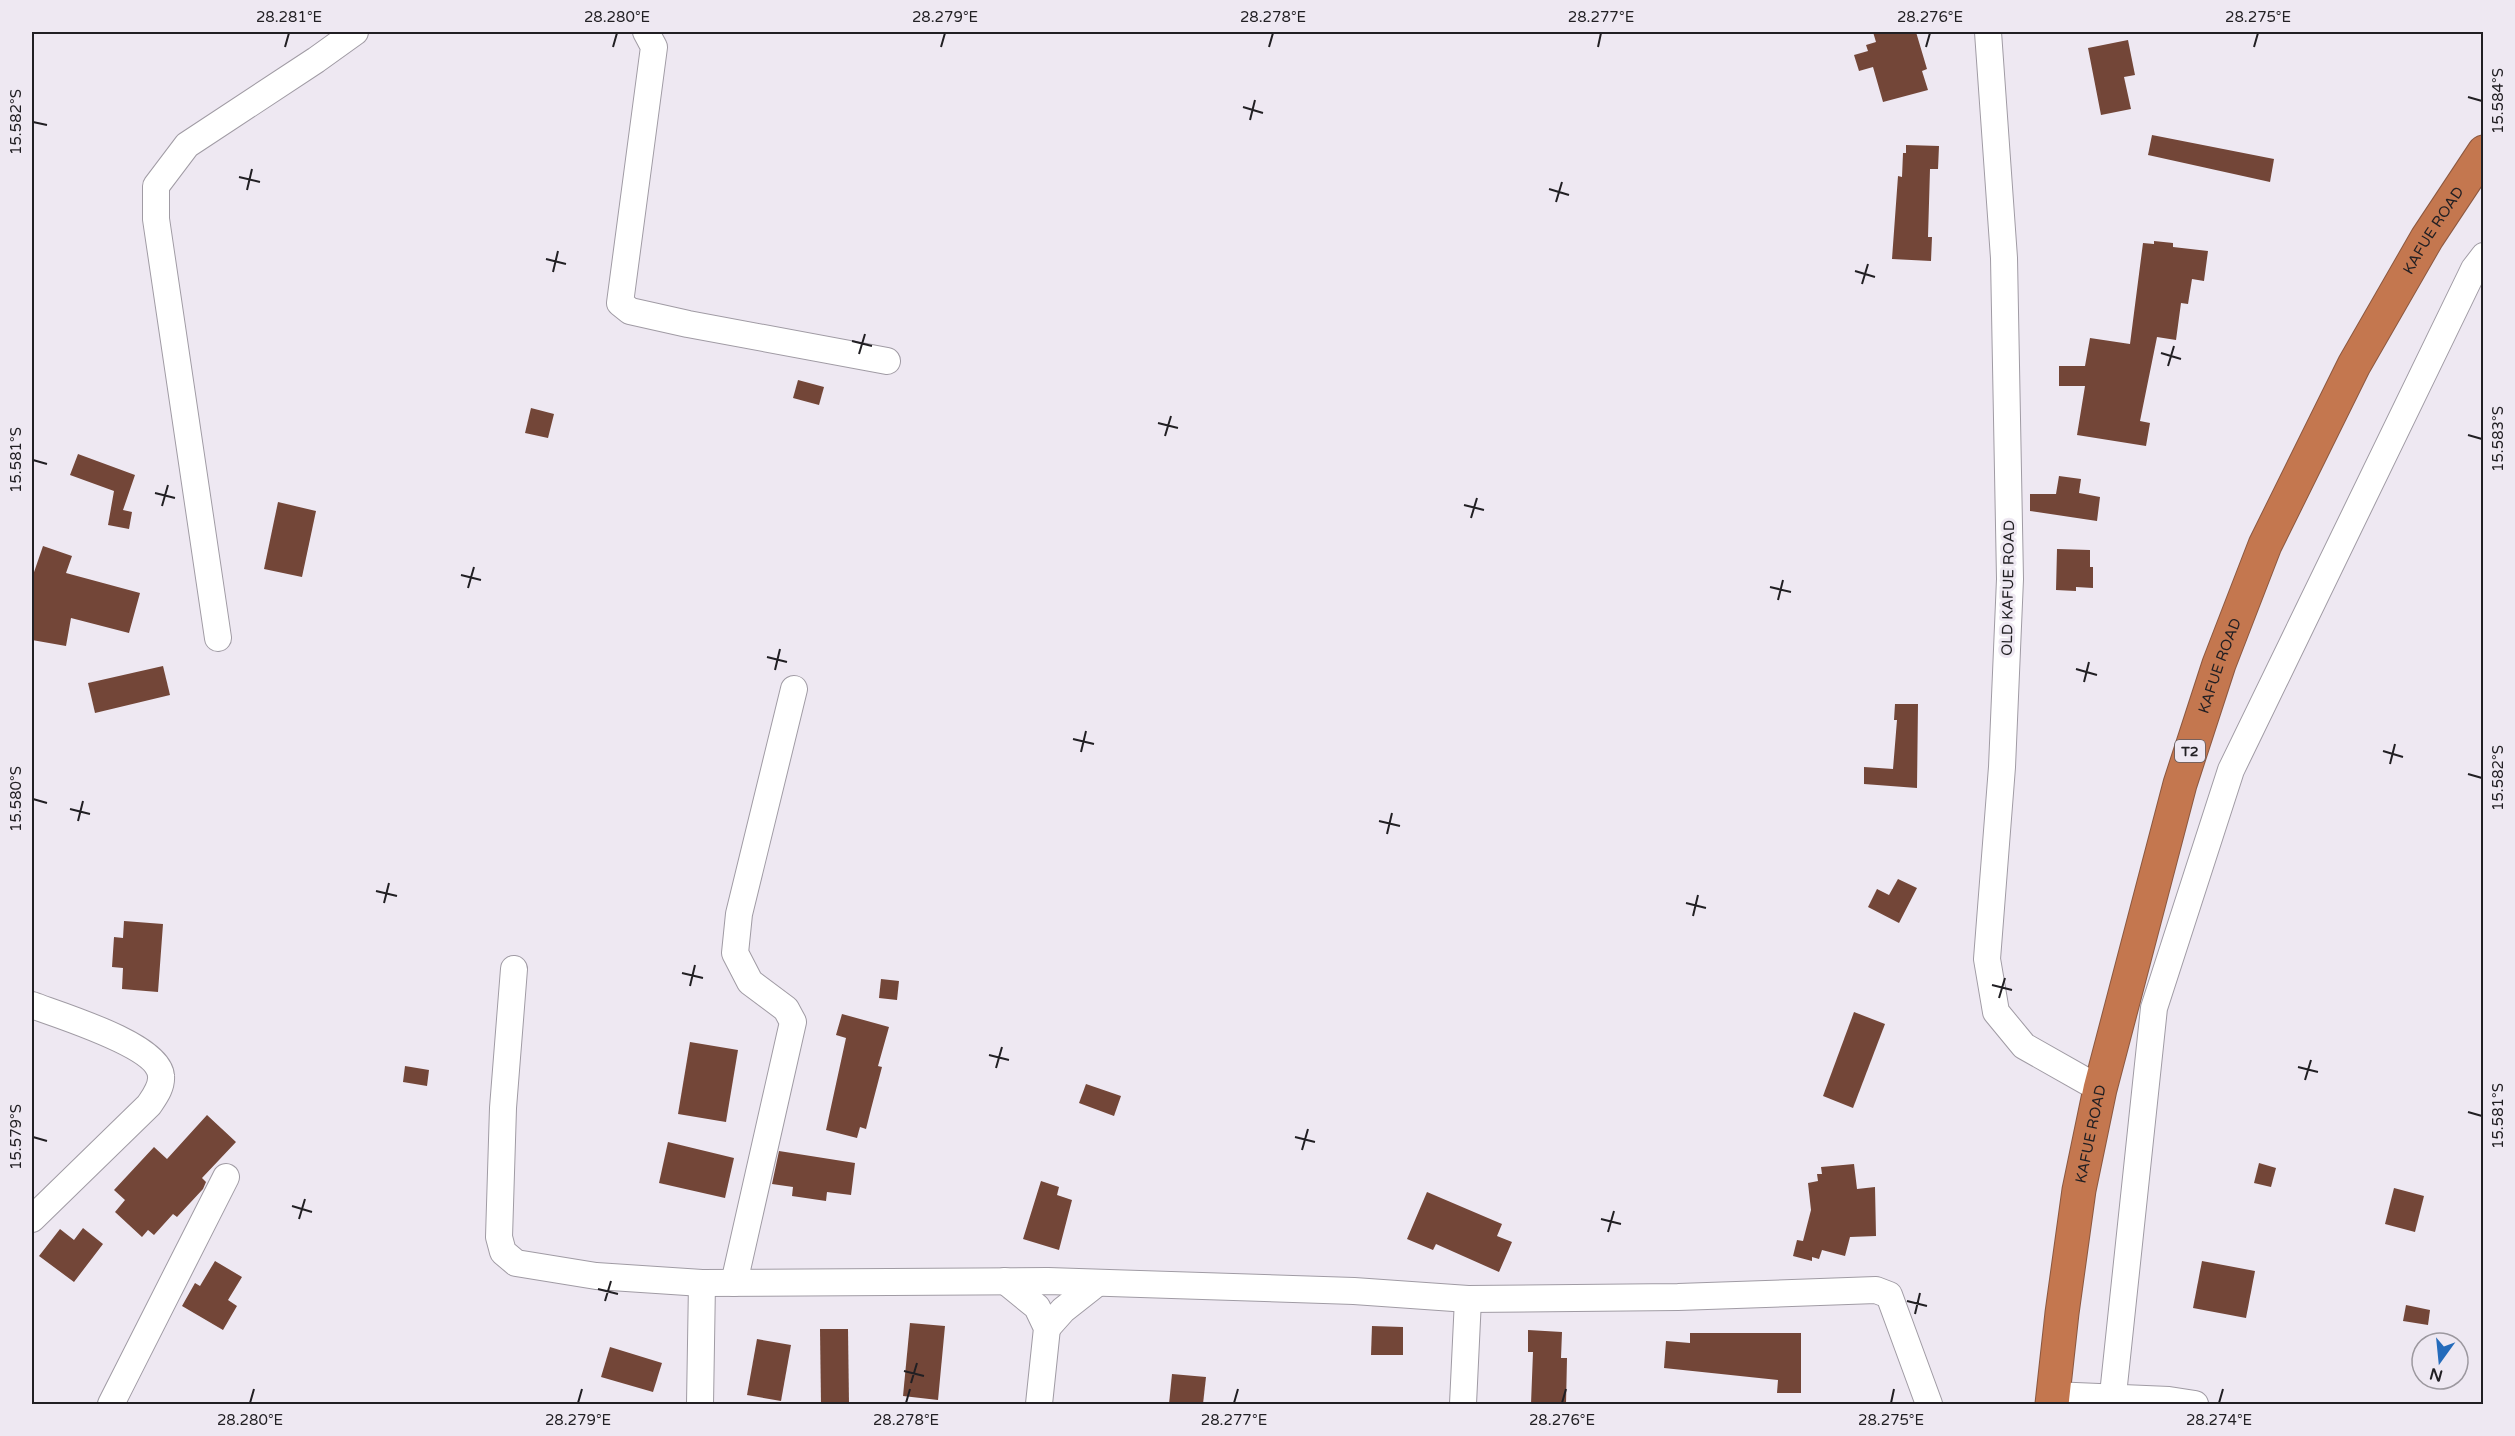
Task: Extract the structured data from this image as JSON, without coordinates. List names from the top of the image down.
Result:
{
  "streets": {
    "highway": ["KAFUE ROAD", "T2"],
    "street": ["OLD KAFUE ROAD"]
  },
  "crossings": [
    ["KAFUE ROAD", "OLD KAFUE ROAD"]
  ],
  "north": "bottom",
  "coordinates": [
    "28.281°E",
    "28.280°E",
    "28.279°E",
    "28.278°E",
    "28.277°E",
    "28.276°E",
    "28.275°E",
    "15.584°S",
    "15.582°S",
    "15.583°S",
    "15.581°S",
    "15.580°S",
    "15.579°S",
    "28.274°E"
  ]
}
